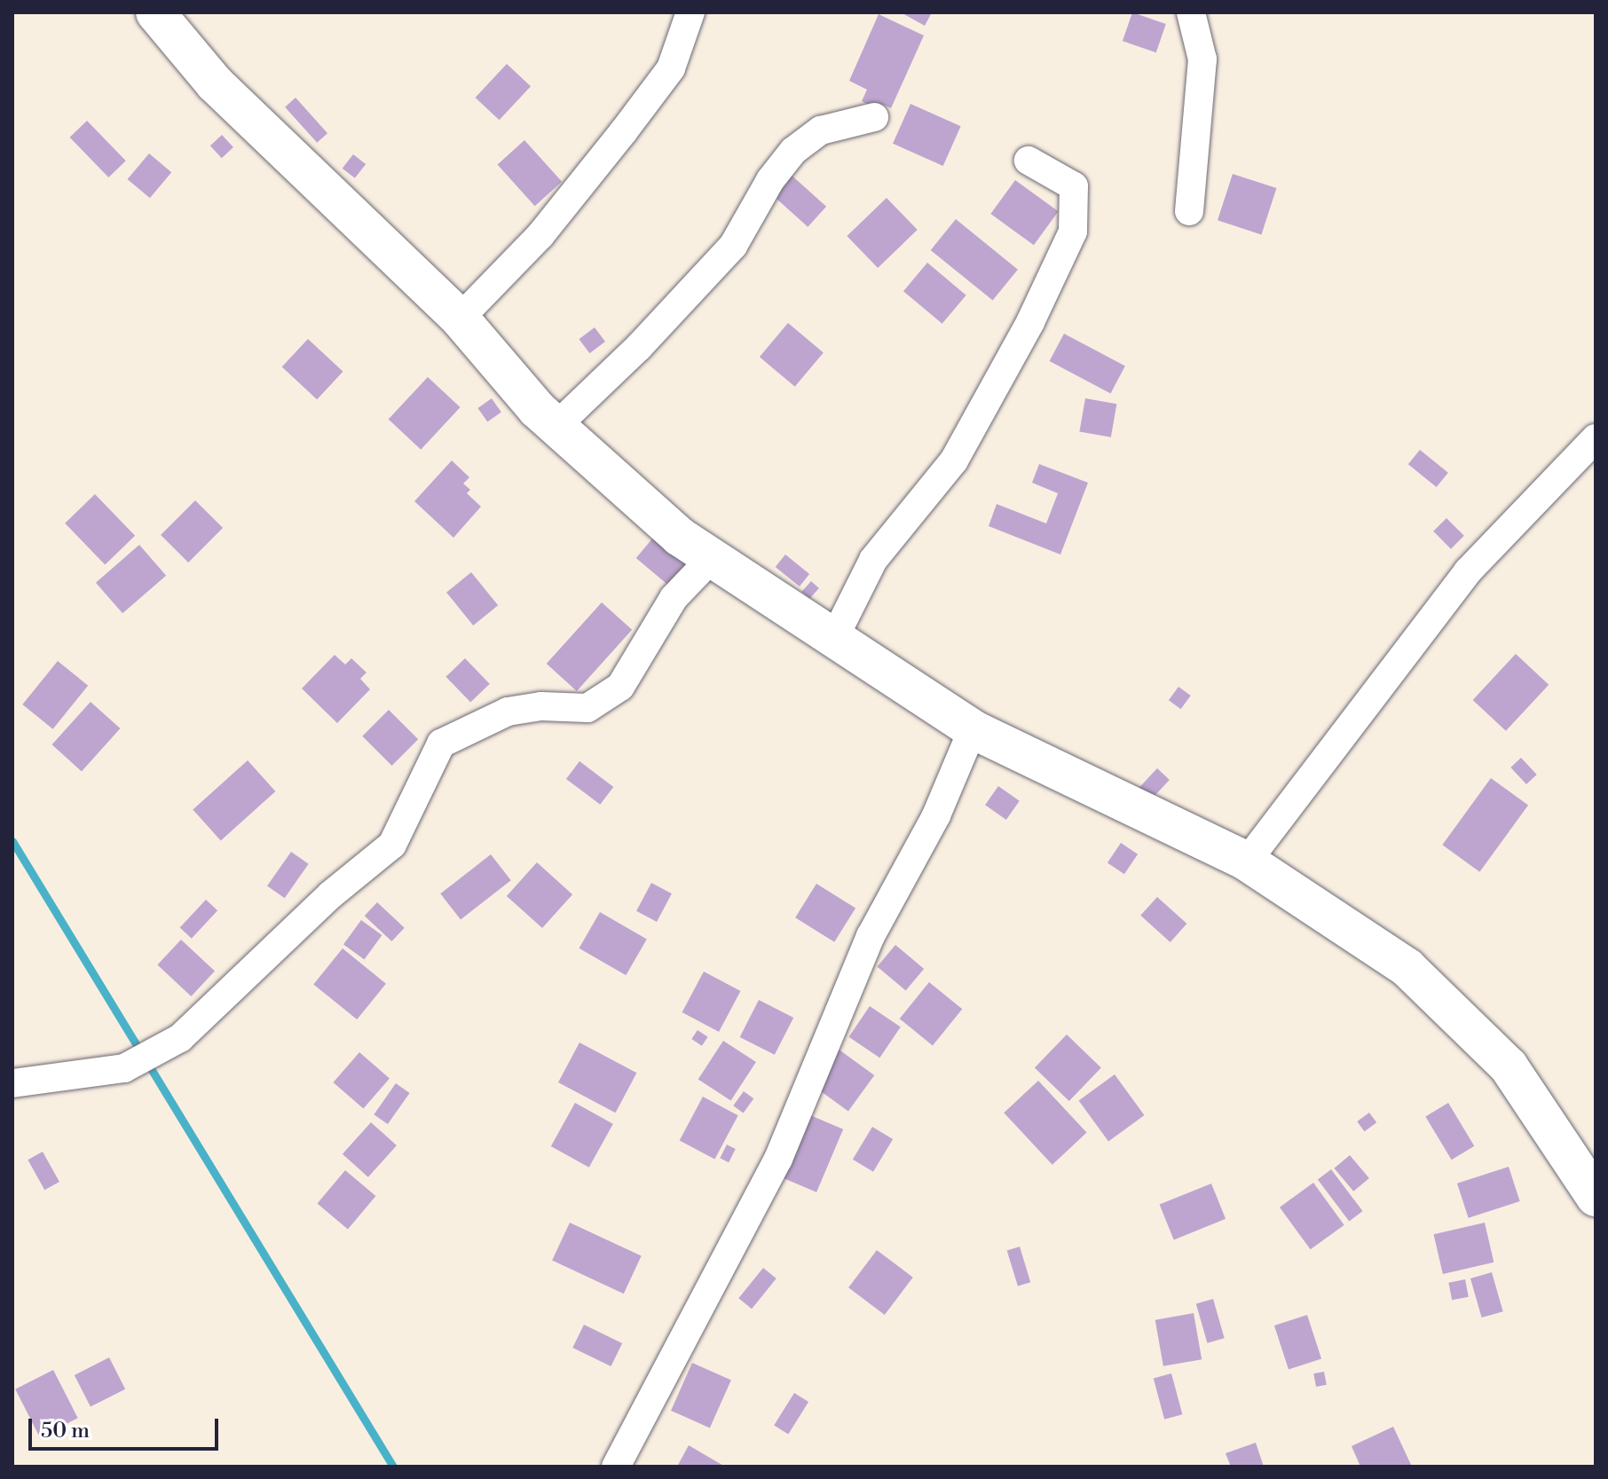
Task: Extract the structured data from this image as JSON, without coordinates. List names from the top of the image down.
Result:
{
  "scale_bar": "50 m"
}
